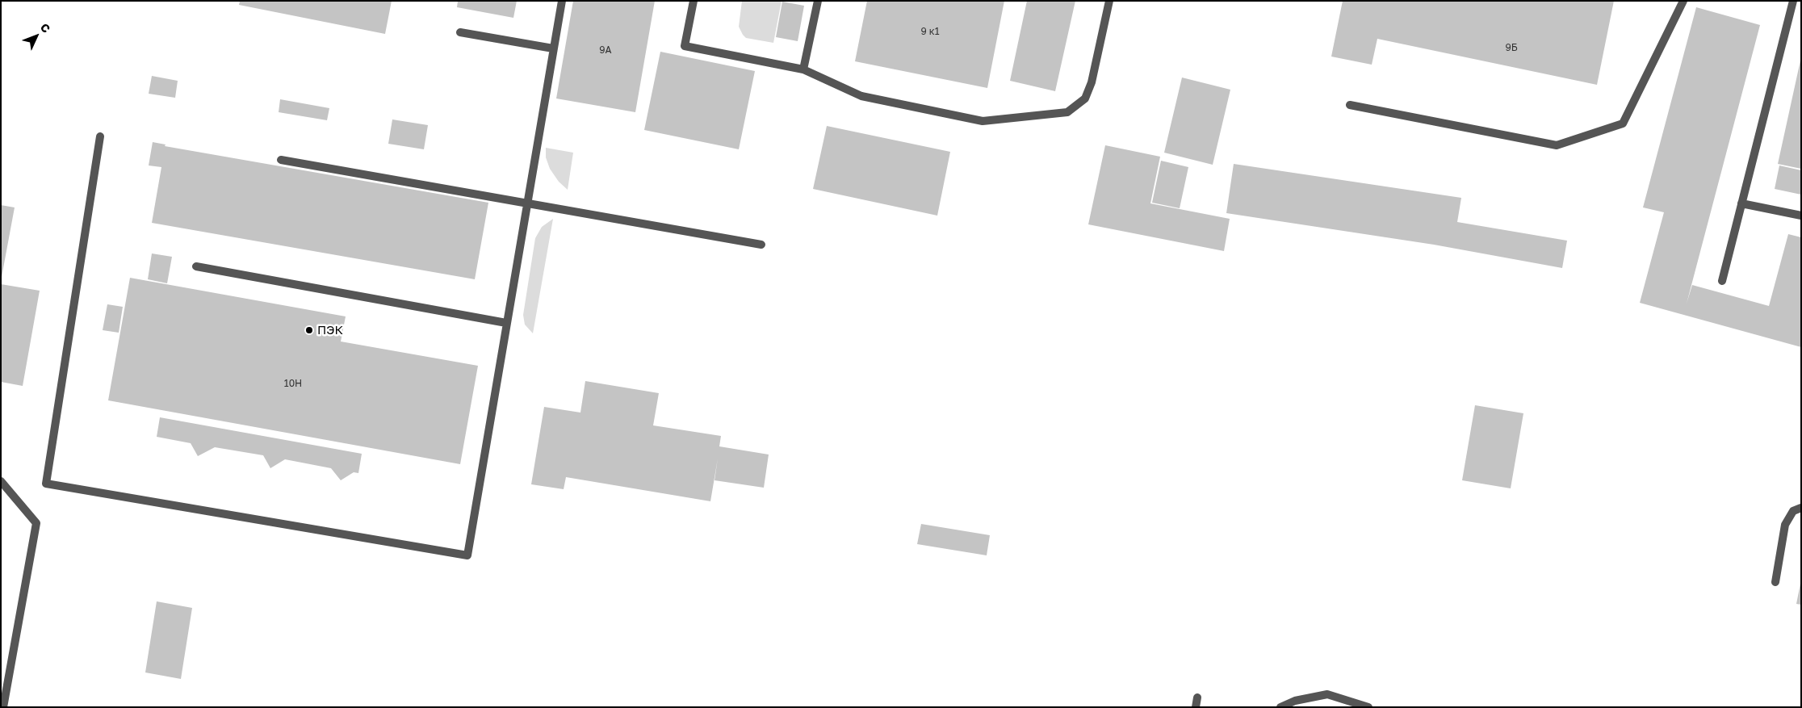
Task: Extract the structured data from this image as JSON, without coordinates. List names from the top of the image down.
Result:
{
  "places": ["ПЭК"],
  "house_numbers": [
    "9 к1",
    "9Б",
    "9А",
    "10Н"
  ],
  "north": "top right"
}
